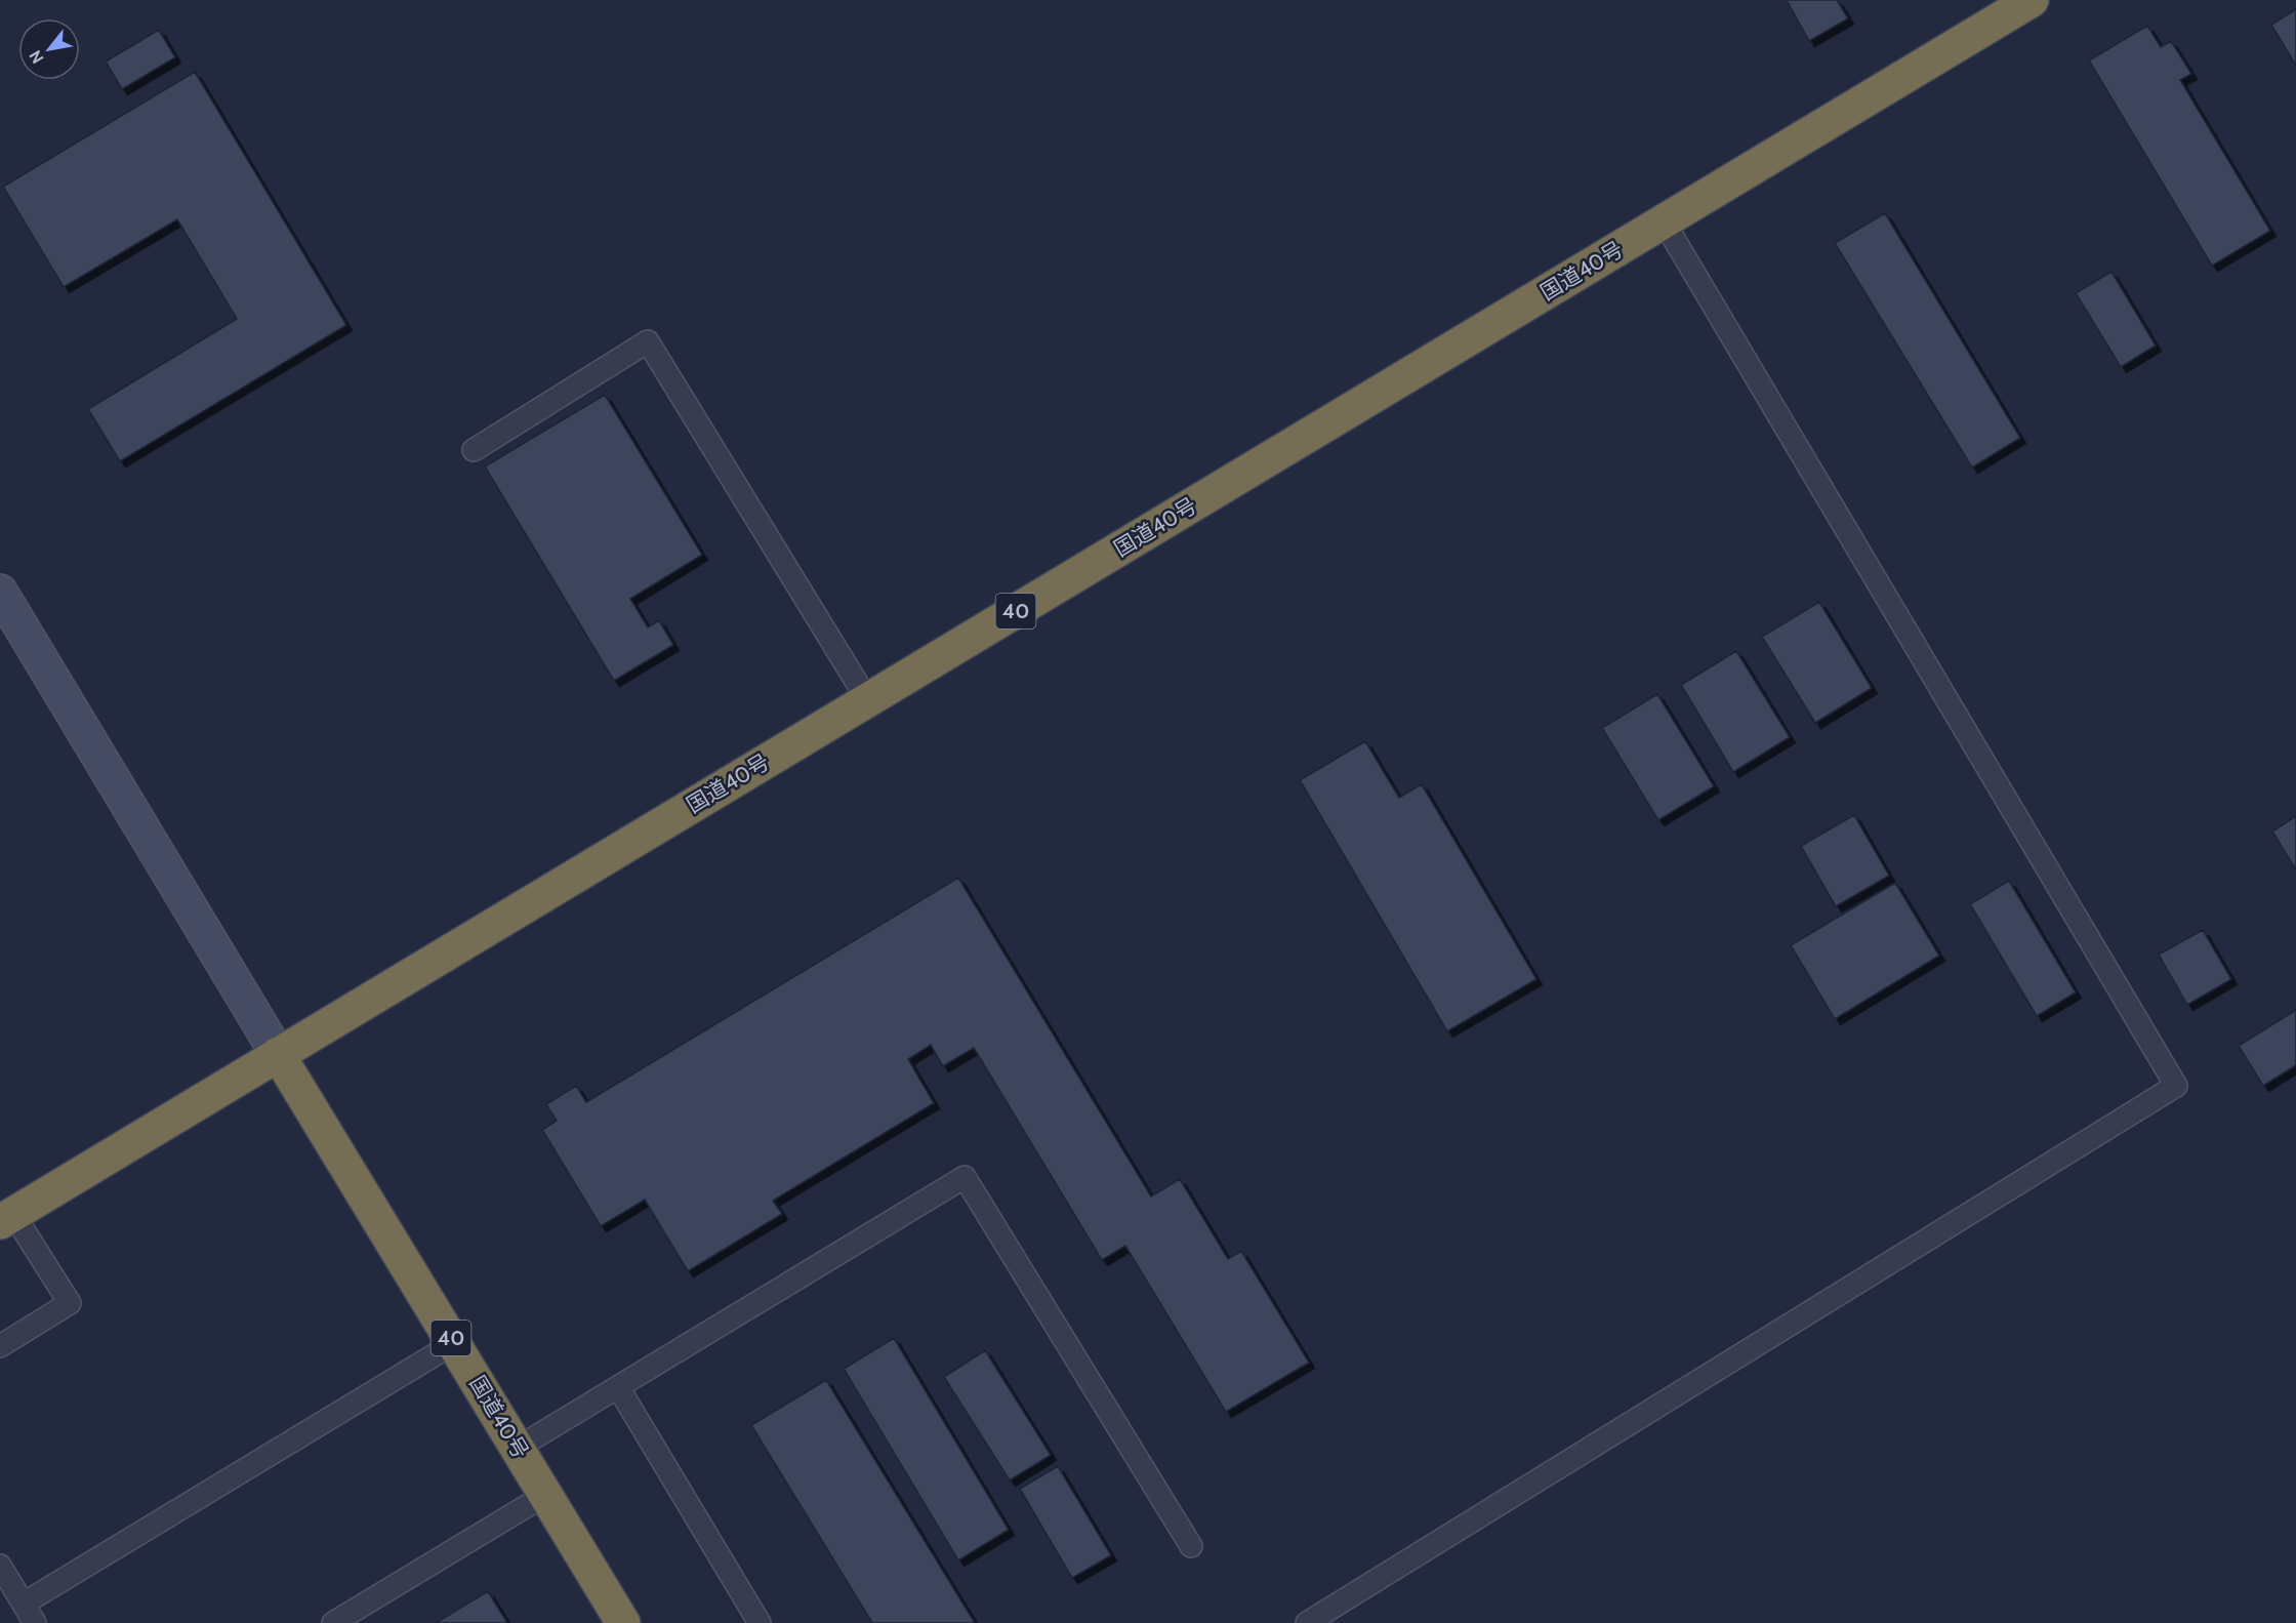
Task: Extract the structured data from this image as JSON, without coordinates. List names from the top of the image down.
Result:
{
  "streets": {
    "highway": ["国道40号", "40"]
  },
  "north": "bottom left"
}
